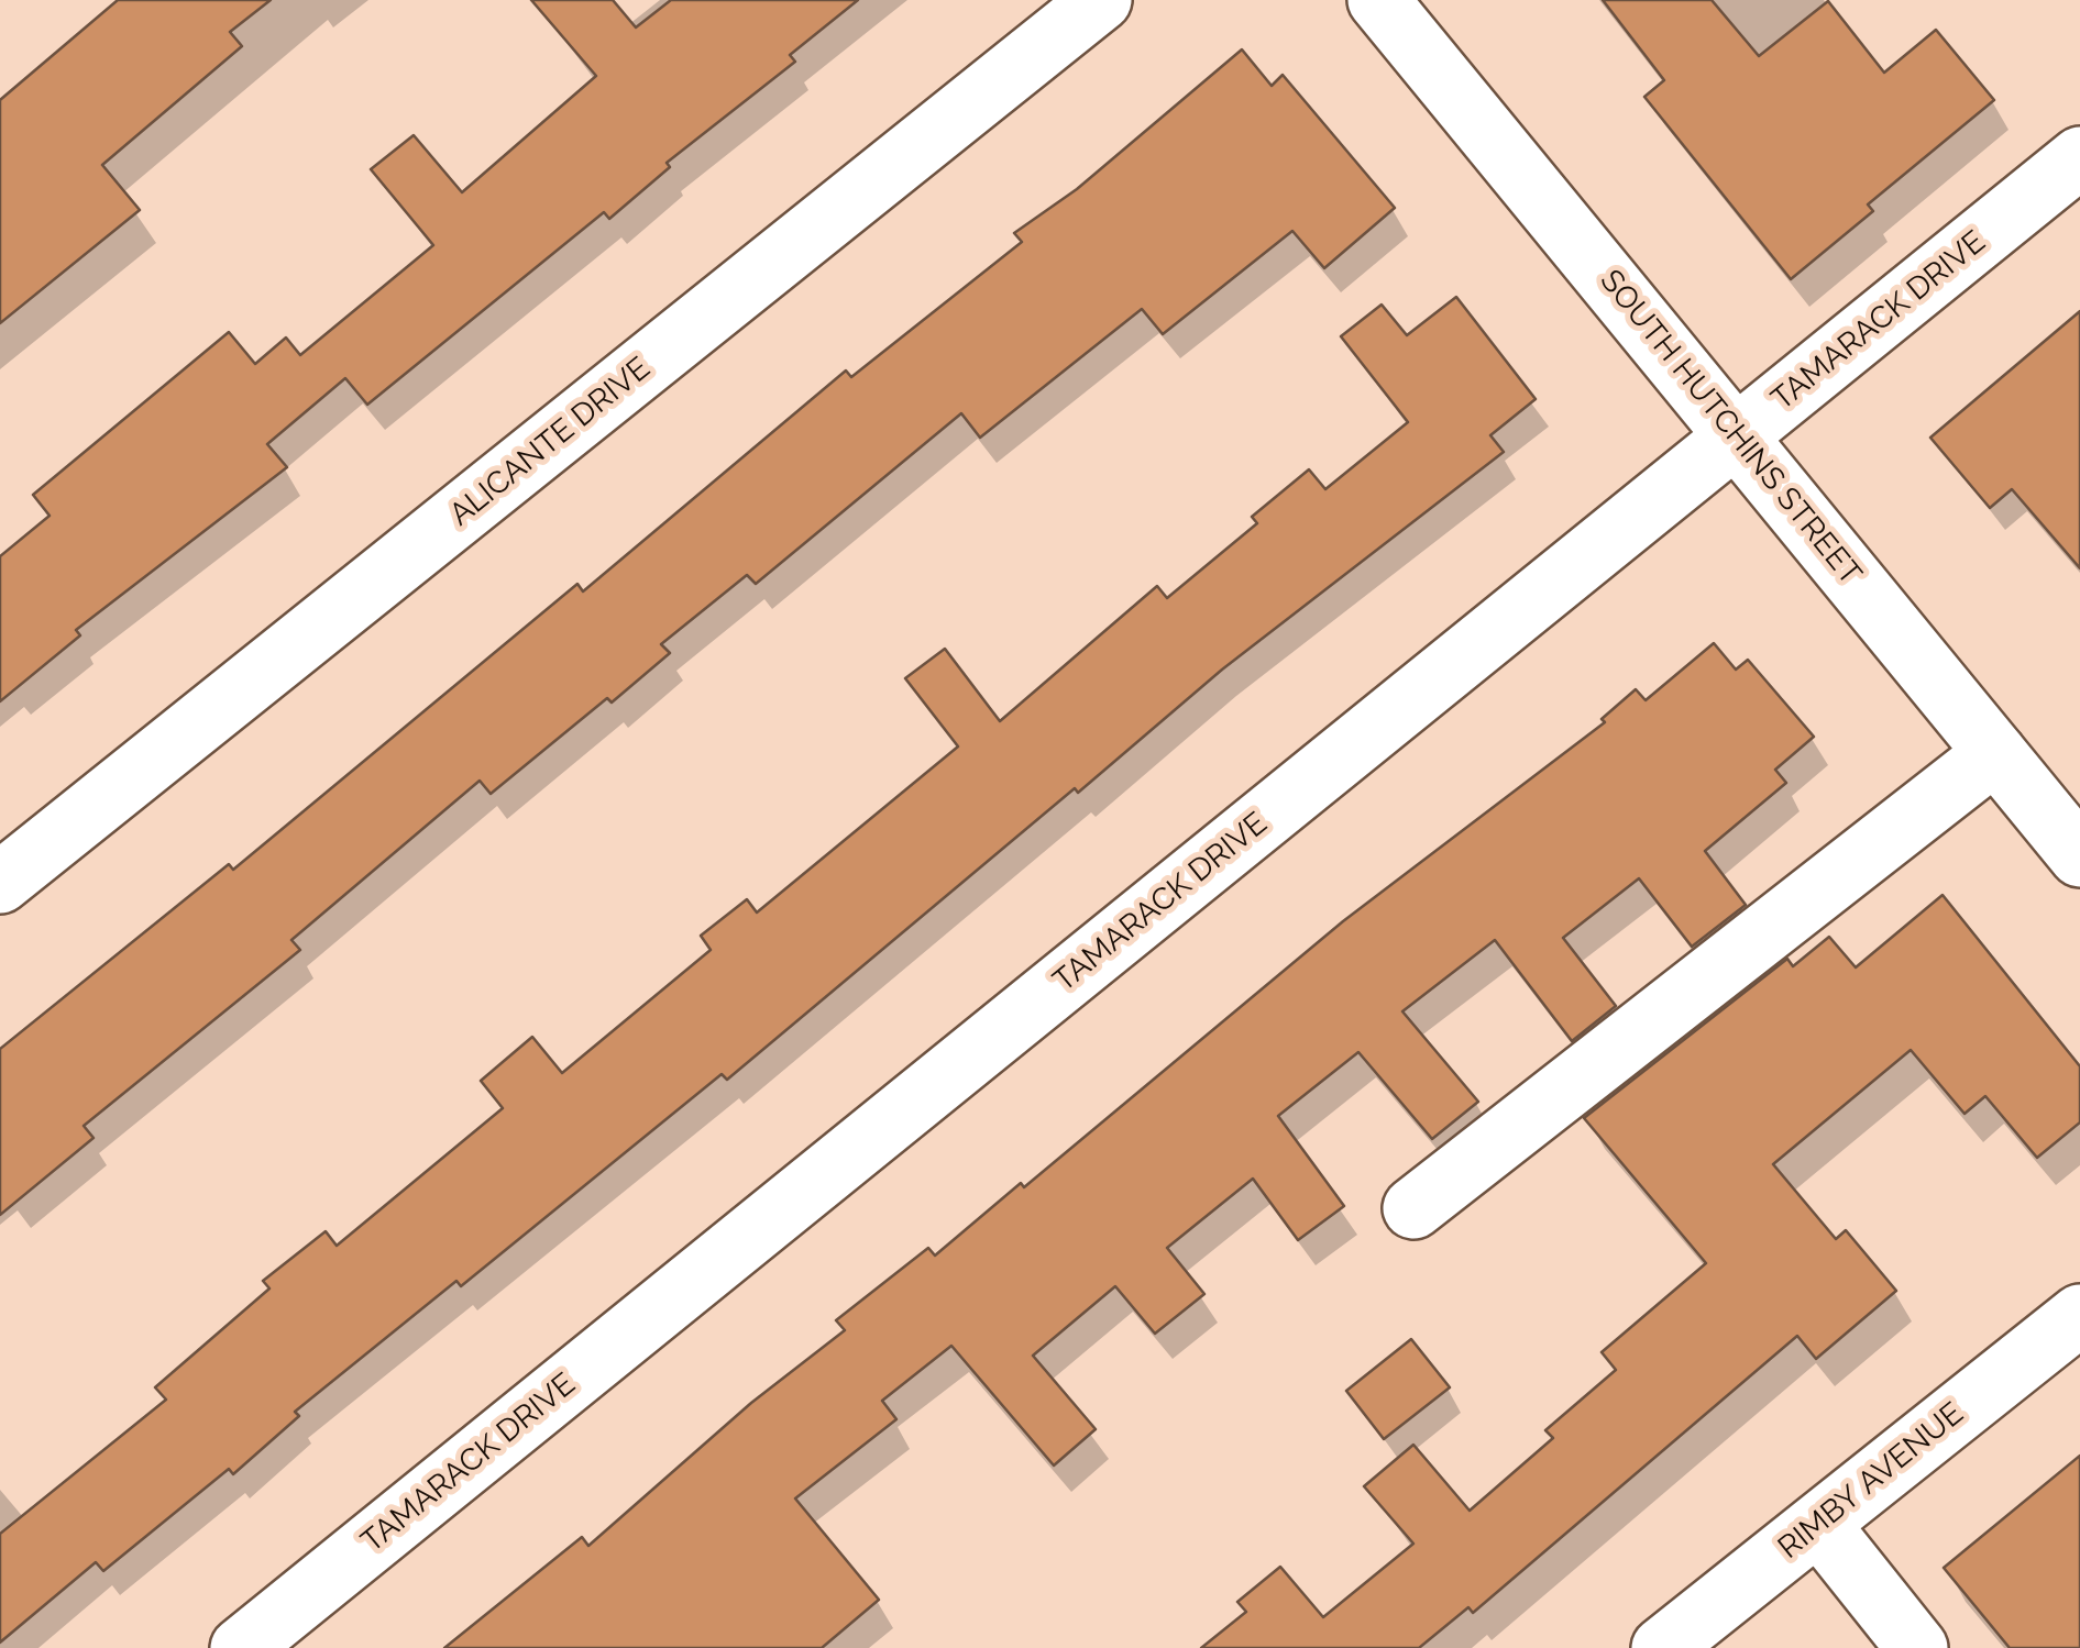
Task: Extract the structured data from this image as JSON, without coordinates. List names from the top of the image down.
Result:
{
  "streets": {
    "street": [
      "TAMARACK DRIVE",
      "SOUTH HUTCHINS STREET",
      "ALICANTE DRIVE",
      "RIMBY AVENUE"
    ]
  },
  "crossings": [
    ["TAMARACK DRIVE", "SOUTH HUTCHINS STREET"]
  ]
}
